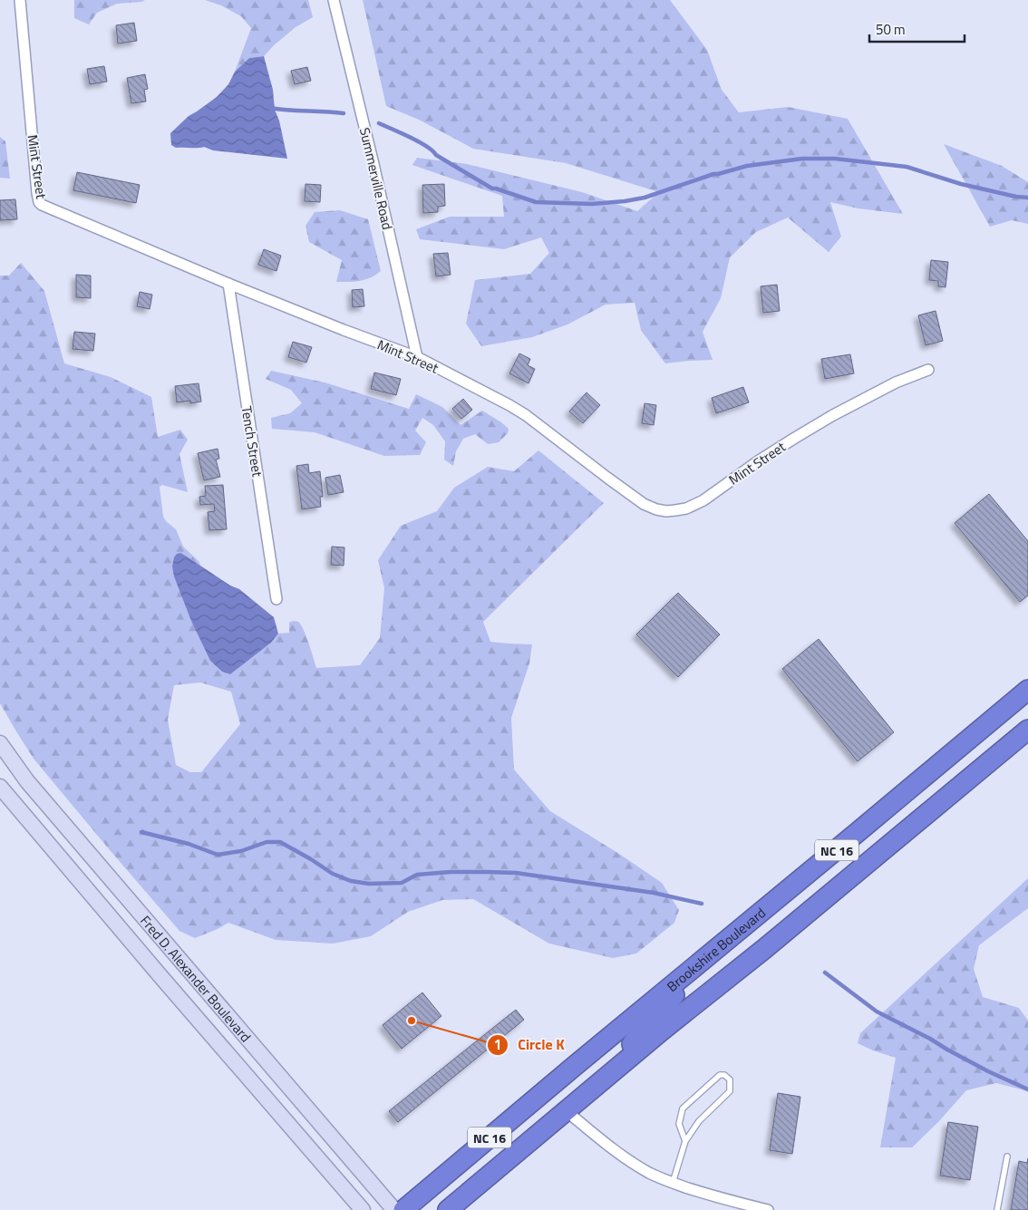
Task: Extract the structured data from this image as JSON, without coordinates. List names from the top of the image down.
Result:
{
  "streets": {
    "highway": ["NC 16", "Brookshire Boulevard"],
    "main road": ["Fred D. Alexander Boulevard"],
    "street": ["Mint Street", "Summerville Road", "Tench Street"]
  },
  "crossings": [
    ["Mint Street", "Summerville Road"],
    ["Mint Street", "Tench Street"]
  ],
  "places": ["Circle K"],
  "scale_bar": "50 m"
}
